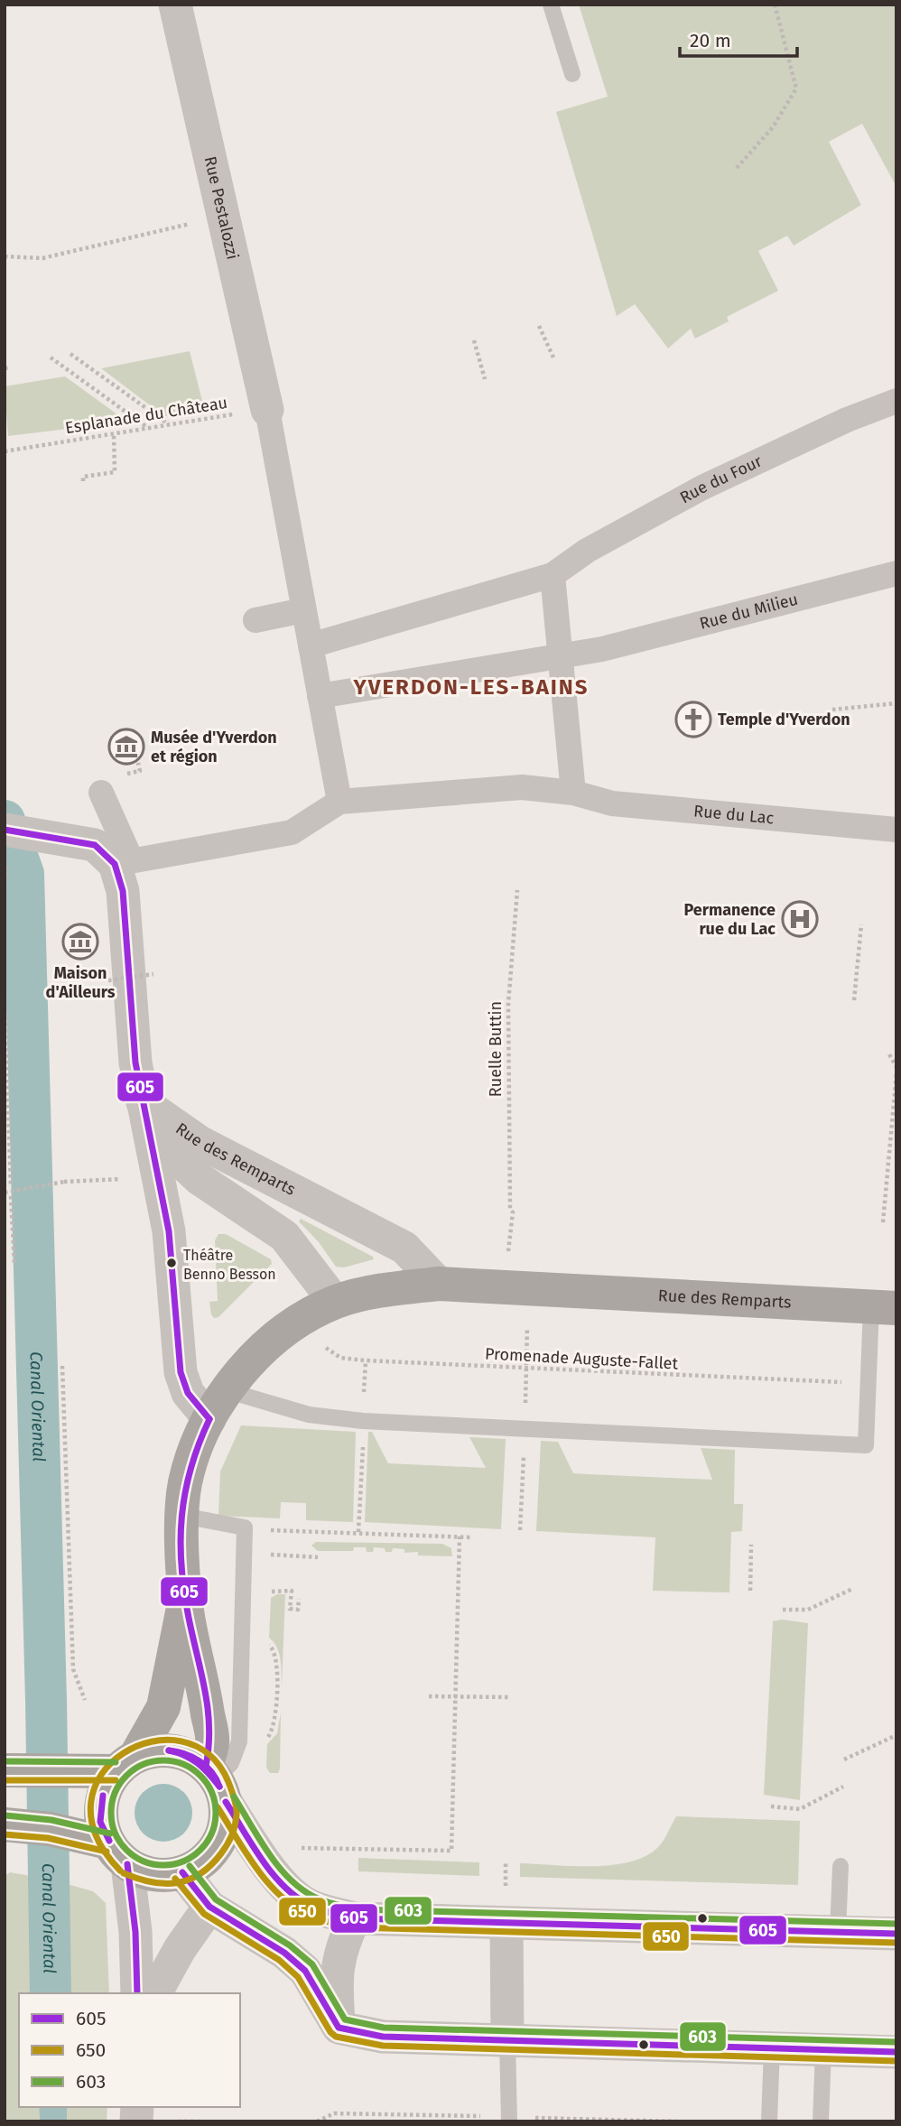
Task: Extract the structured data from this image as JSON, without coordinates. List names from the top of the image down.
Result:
{
  "streets": {
    "main road": ["Rue des Remparts"],
    "street": [
      "Rue Pestalozzi",
      "Rue du Four",
      "Rue du Milieu",
      "Rue du Lac"
    ],
    "path": ["Esplanade du Château", "Ruelle Buttin", "Promenade Auguste-Fallet"]
  },
  "crossings": [
    ["Rue Pestalozzi", "Esplanade du Château"]
  ],
  "districts": ["YVERDON-LES-BAINS"],
  "water": ["Canal Oriental"],
  "places": {
    "church": ["Temple d'Yverdon"],
    "museum": ["Musée d'Yverdon et région", "Maison d'Ailleurs"],
    "hospital": ["Permanence rue du Lac"],
    "other": ["Théâtre Benno Besson"]
  },
  "lines": ["transit line 605", "transit line 650", "transit line 603"],
  "legend": ["605", "650", "603"],
  "scale_bar": "20 m"
}
